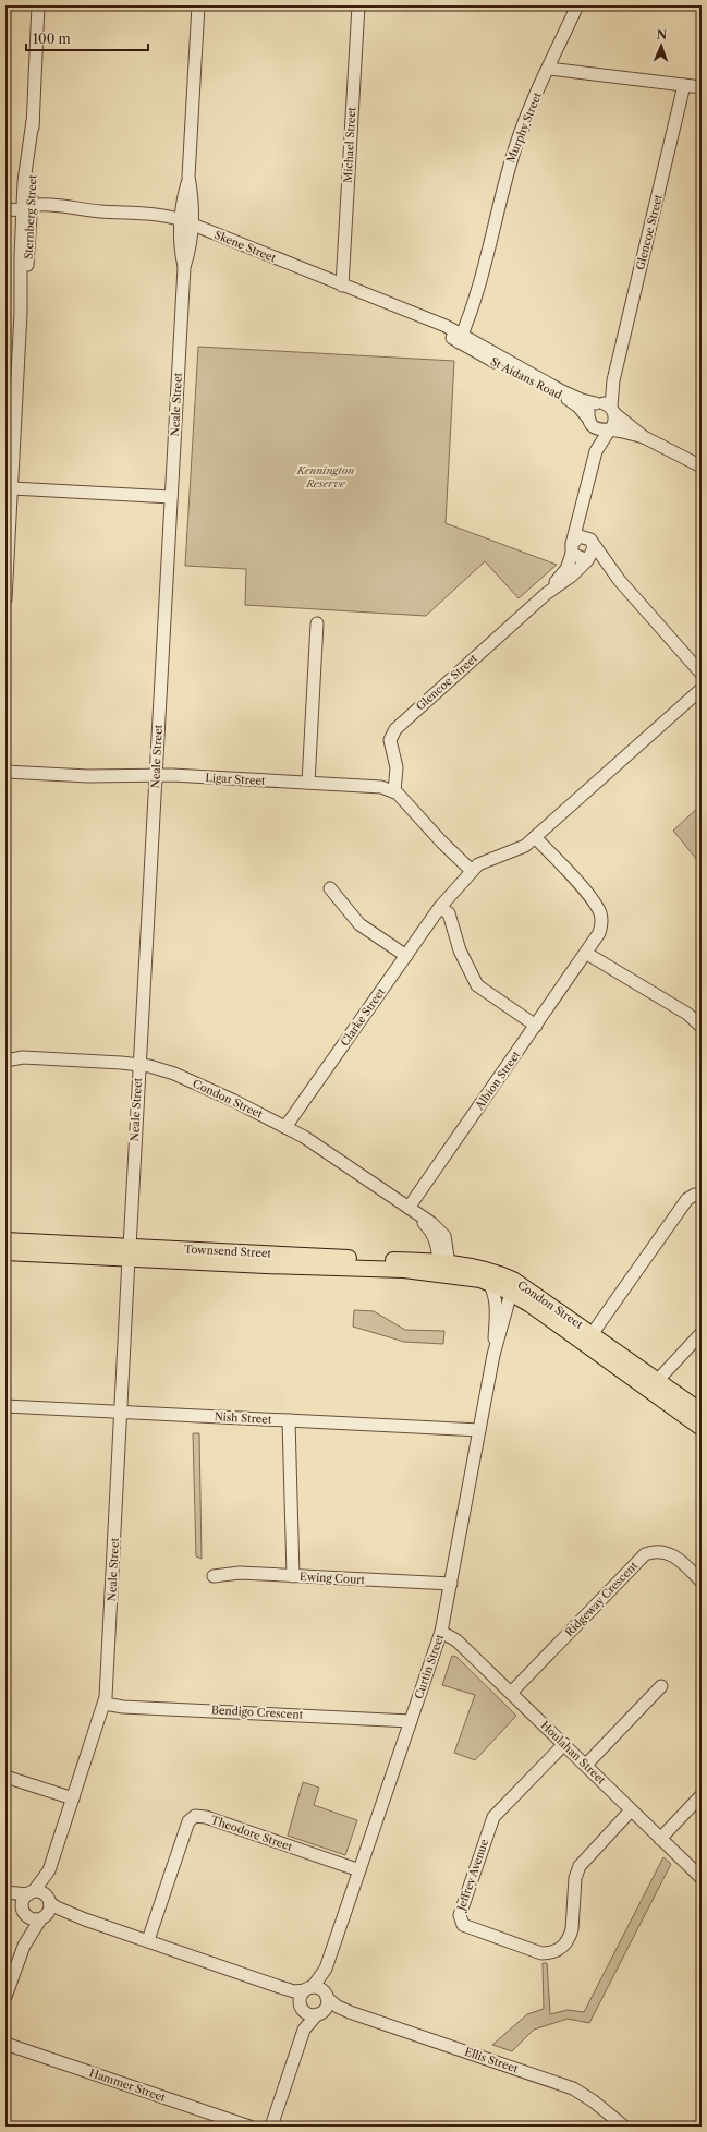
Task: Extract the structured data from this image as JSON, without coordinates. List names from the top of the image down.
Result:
{
  "streets": {
    "main road": ["Condon Street", "Townsend Street"],
    "street": [
      "Murphy Street",
      "Michael Street",
      "Sternberg Street",
      "Glencoe Street",
      "Skene Street",
      "St Aidans Road",
      "Neale Street",
      "Ligar Street",
      "Clarke Street",
      "Albion Street",
      "Nish Street",
      "Ewing Court",
      "Ridgeway Crescent",
      "Curtin Street",
      "Bendigo Crescent",
      "Houlahan Street",
      "Theodore Street",
      "Jeffrey Avenue",
      "Ellis Street",
      "Hammer Street"
    ]
  },
  "crossings": [
    ["Murphy Street", "Skene Street"],
    ["Murphy Street", "St Aidans Road"],
    ["Michael Street", "Skene Street"],
    ["Sternberg Street", "Skene Street"],
    ["Glencoe Street", "St Aidans Road"],
    ["Glencoe Street", "Ligar Street"],
    ["Skene Street", "St Aidans Road"],
    ["Skene Street", "Neale Street"],
    ["Neale Street", "Ligar Street"],
    ["Neale Street", "Condon Street"],
    ["Neale Street", "Townsend Street"],
    ["Neale Street", "Nish Street"],
    ["Neale Street", "Bendigo Crescent"],
    ["Clarke Street", "Albion Street"],
    ["Clarke Street", "Condon Street"],
    ["Albion Street", "Condon Street"],
    ["Condon Street", "Townsend Street"],
    ["Condon Street", "Curtin Street"],
    ["Nish Street", "Curtin Street"],
    ["Ewing Court", "Curtin Street"],
    ["Ridgeway Crescent", "Houlahan Street"],
    ["Curtin Street", "Bendigo Crescent"],
    ["Curtin Street", "Houlahan Street"],
    ["Curtin Street", "Theodore Street"],
    ["Curtin Street", "Ellis Street"],
    ["Houlahan Street", "Jeffrey Avenue"]
  ],
  "parks": ["Kennington Reserve"],
  "scale_bar": "100 m",
  "north": "top"
}
